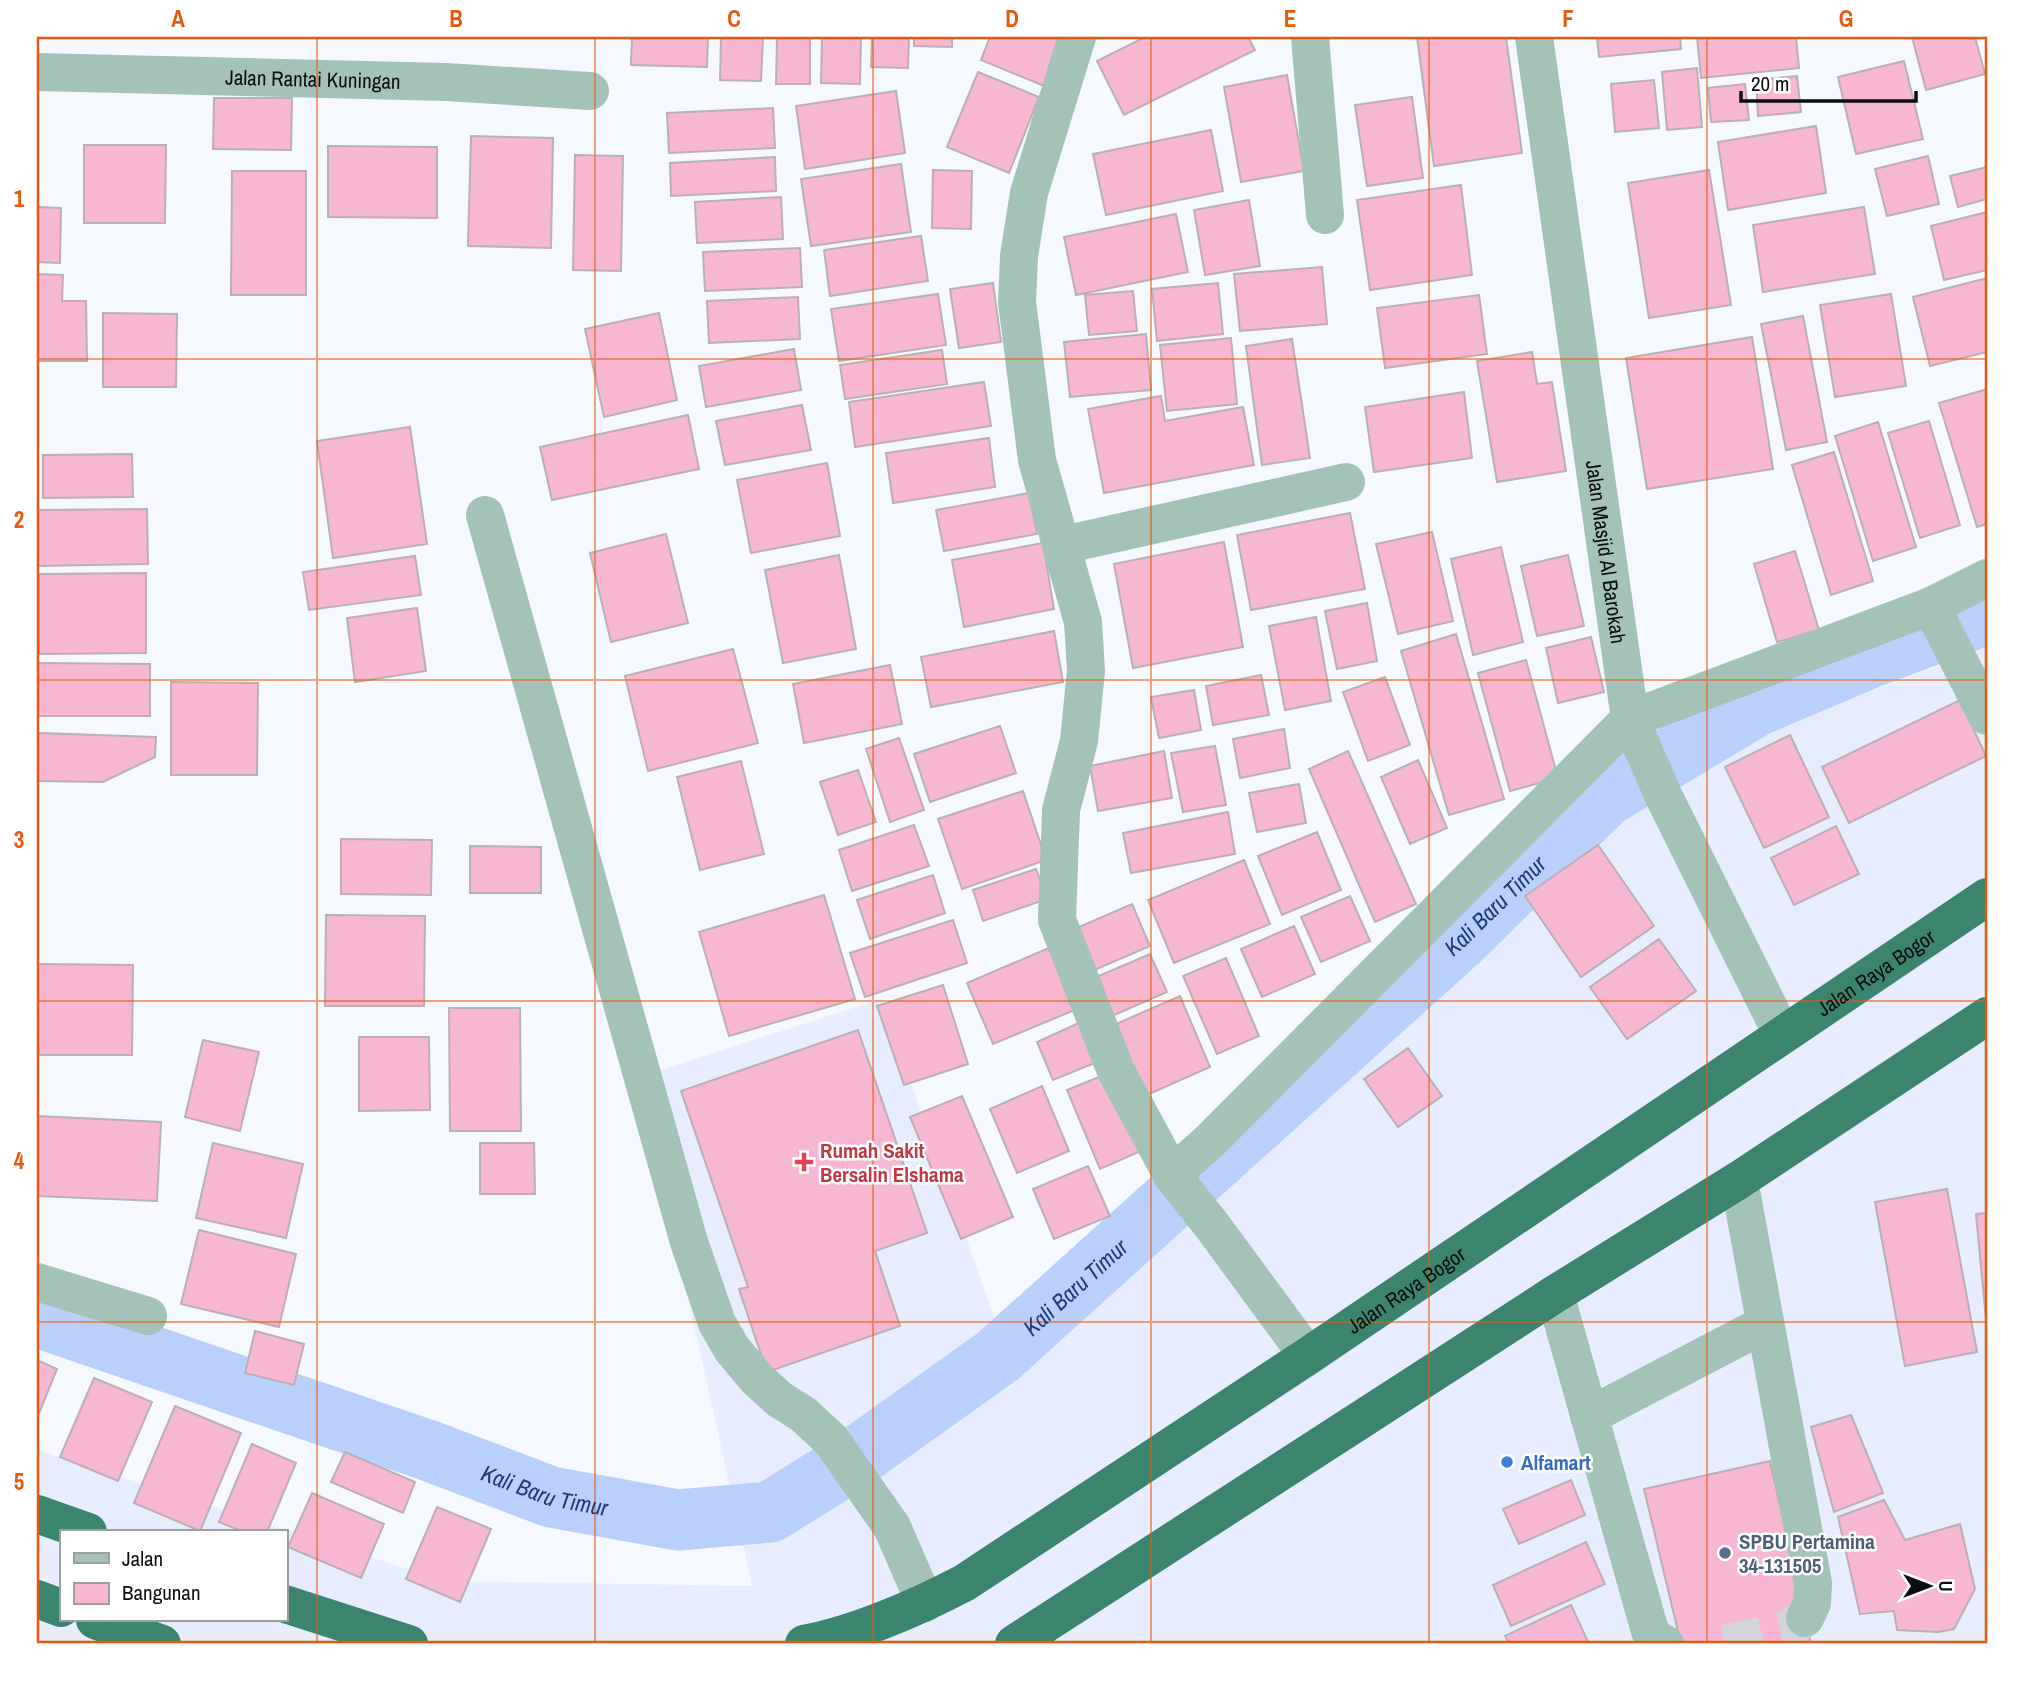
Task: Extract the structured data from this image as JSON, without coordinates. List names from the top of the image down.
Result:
{
  "streets": {
    "highway": ["Jalan Raya Bogor"],
    "street": ["Jalan Rantai Kuningan", "Jalan Masjid Al Barokah"]
  },
  "crossings": [
    ["Jalan Masjid Al Barokah", "Jalan Raya Bogor"]
  ],
  "water": ["Kali Baru Timur"],
  "places": {
    "health": ["Rumah Sakit Bersalin Elshama"],
    "other": ["Alfamart", "SPBU Pertamina 34-131505"]
  },
  "legend": ["Jalan", "Bangunan"],
  "scale_bar": "20 m",
  "north": "right",
  "grid": {
    "columns": [
      "A",
      "B",
      "C",
      "D",
      "E",
      "F",
      "G"
    ],
    "rows": [
      "1",
      "2",
      "3",
      "4",
      "5"
    ]
  }
}
